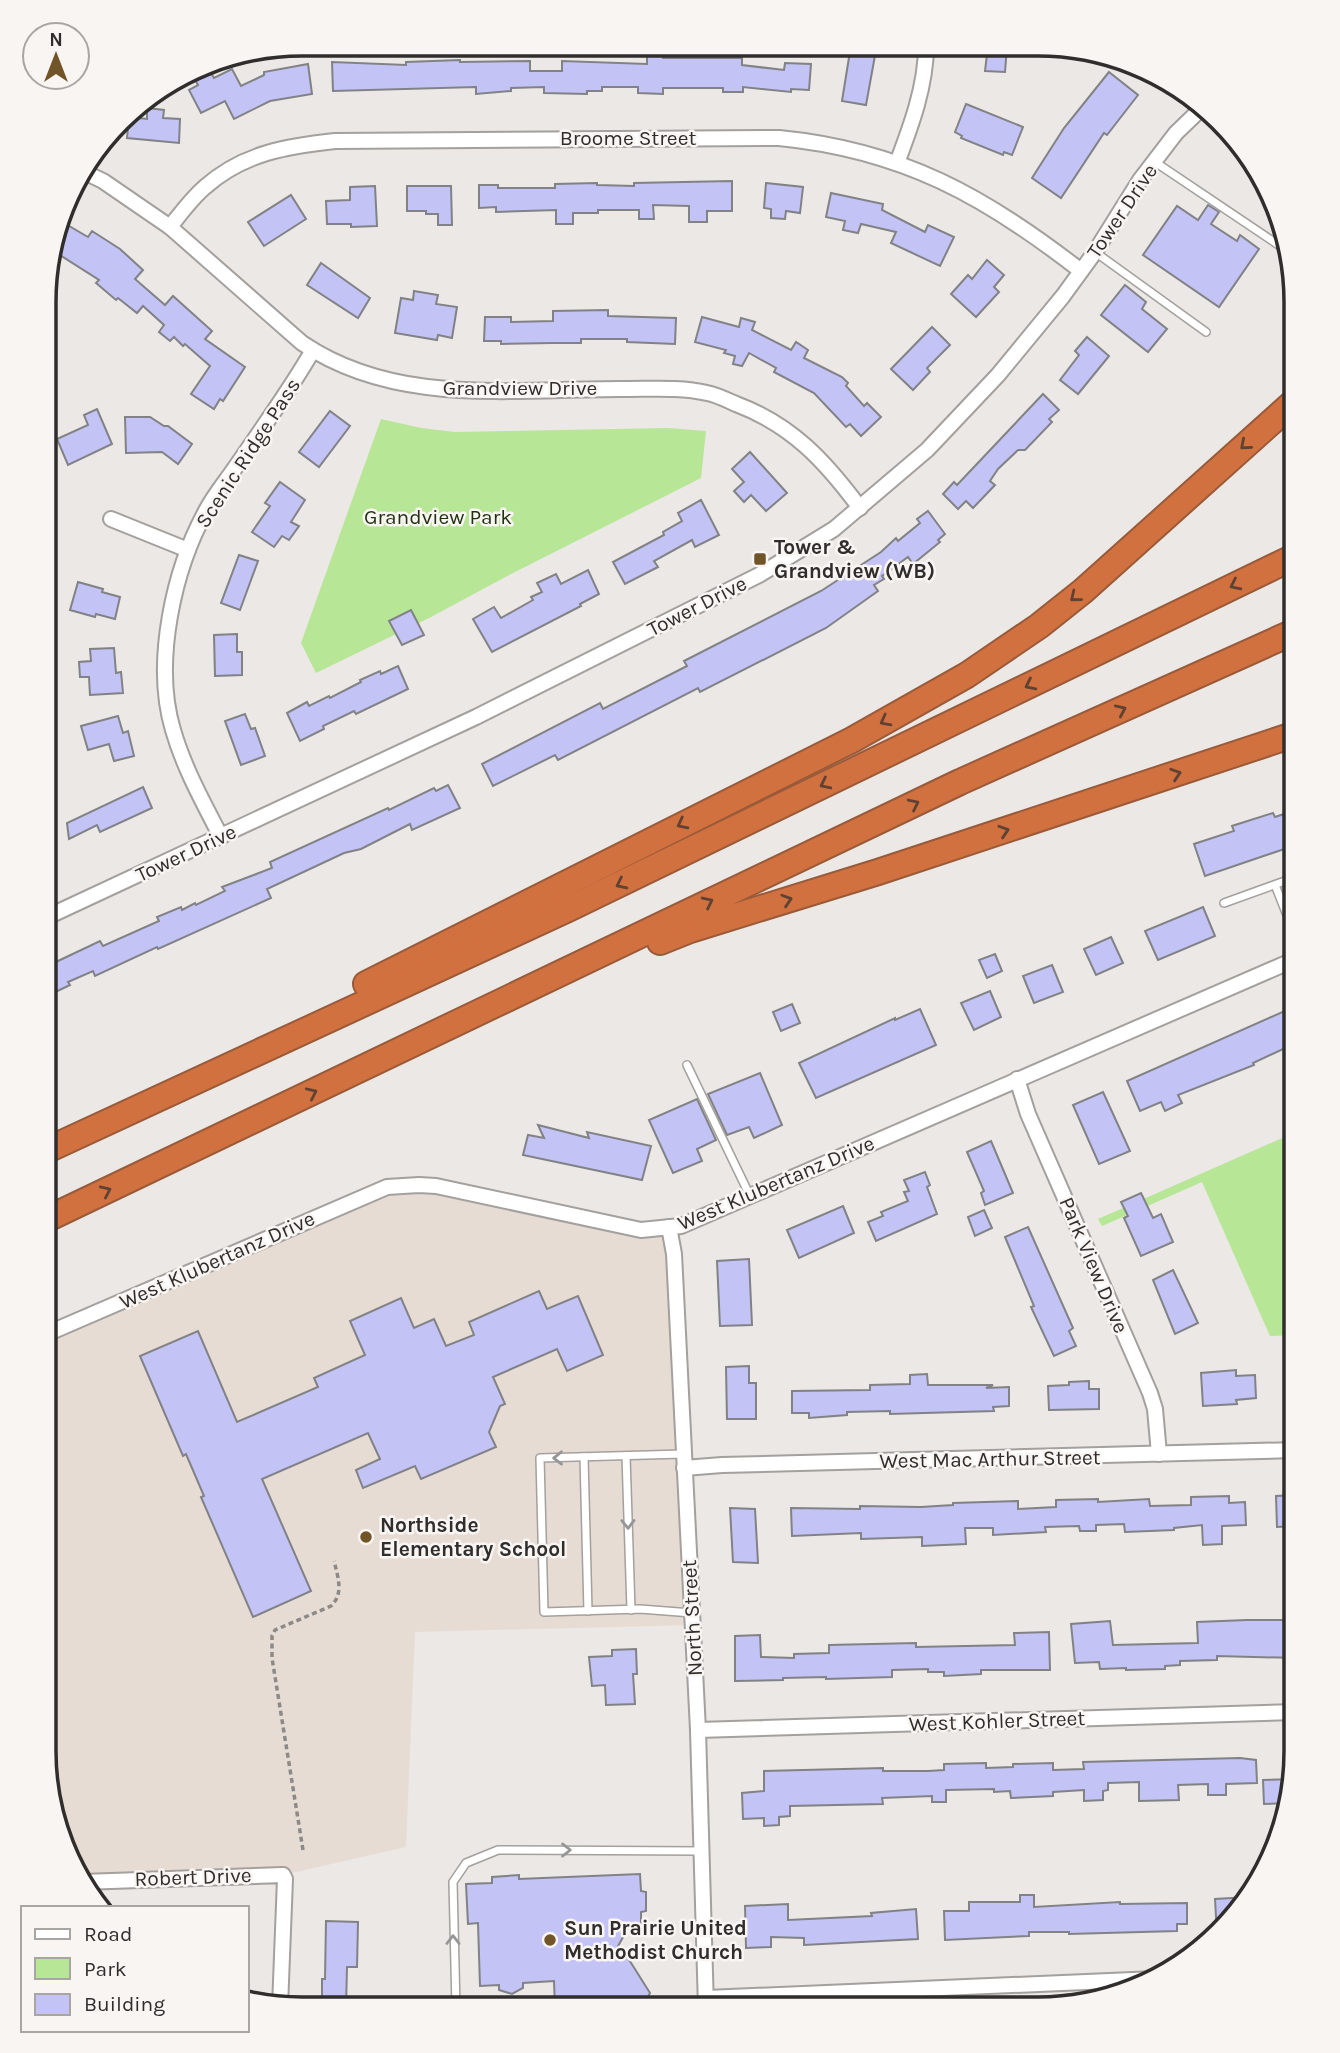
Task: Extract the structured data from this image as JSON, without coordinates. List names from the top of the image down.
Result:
{
  "streets": {
    "street": [
      "Broome Street",
      "Tower Drive",
      "Grandview Drive",
      "Scenic Ridge Pass",
      "West Klubertanz Drive",
      "Park View Drive",
      "West Mac Arthur Street",
      "North Street",
      "West Kohler Street",
      "Robert Drive"
    ]
  },
  "crossings": [
    ["Broome Street", "Tower Drive"],
    ["Broome Street", "Grandview Drive"],
    ["Tower Drive", "Grandview Drive"],
    ["Tower Drive", "Scenic Ridge Pass"],
    ["Grandview Drive", "Scenic Ridge Pass"],
    ["West Klubertanz Drive", "Park View Drive"],
    ["West Klubertanz Drive", "North Street"],
    ["Park View Drive", "West Mac Arthur Street"],
    ["West Mac Arthur Street", "North Street"],
    ["North Street", "West Kohler Street"]
  ],
  "parks": ["Grandview Park"],
  "places": {
    "transit": ["Tower & Grandview (WB)"],
    "other": ["Northside Elementary School", "Sun Prairie United Methodist Church"]
  },
  "legend": ["Road", "Park", "Building"],
  "north": "top"
}
